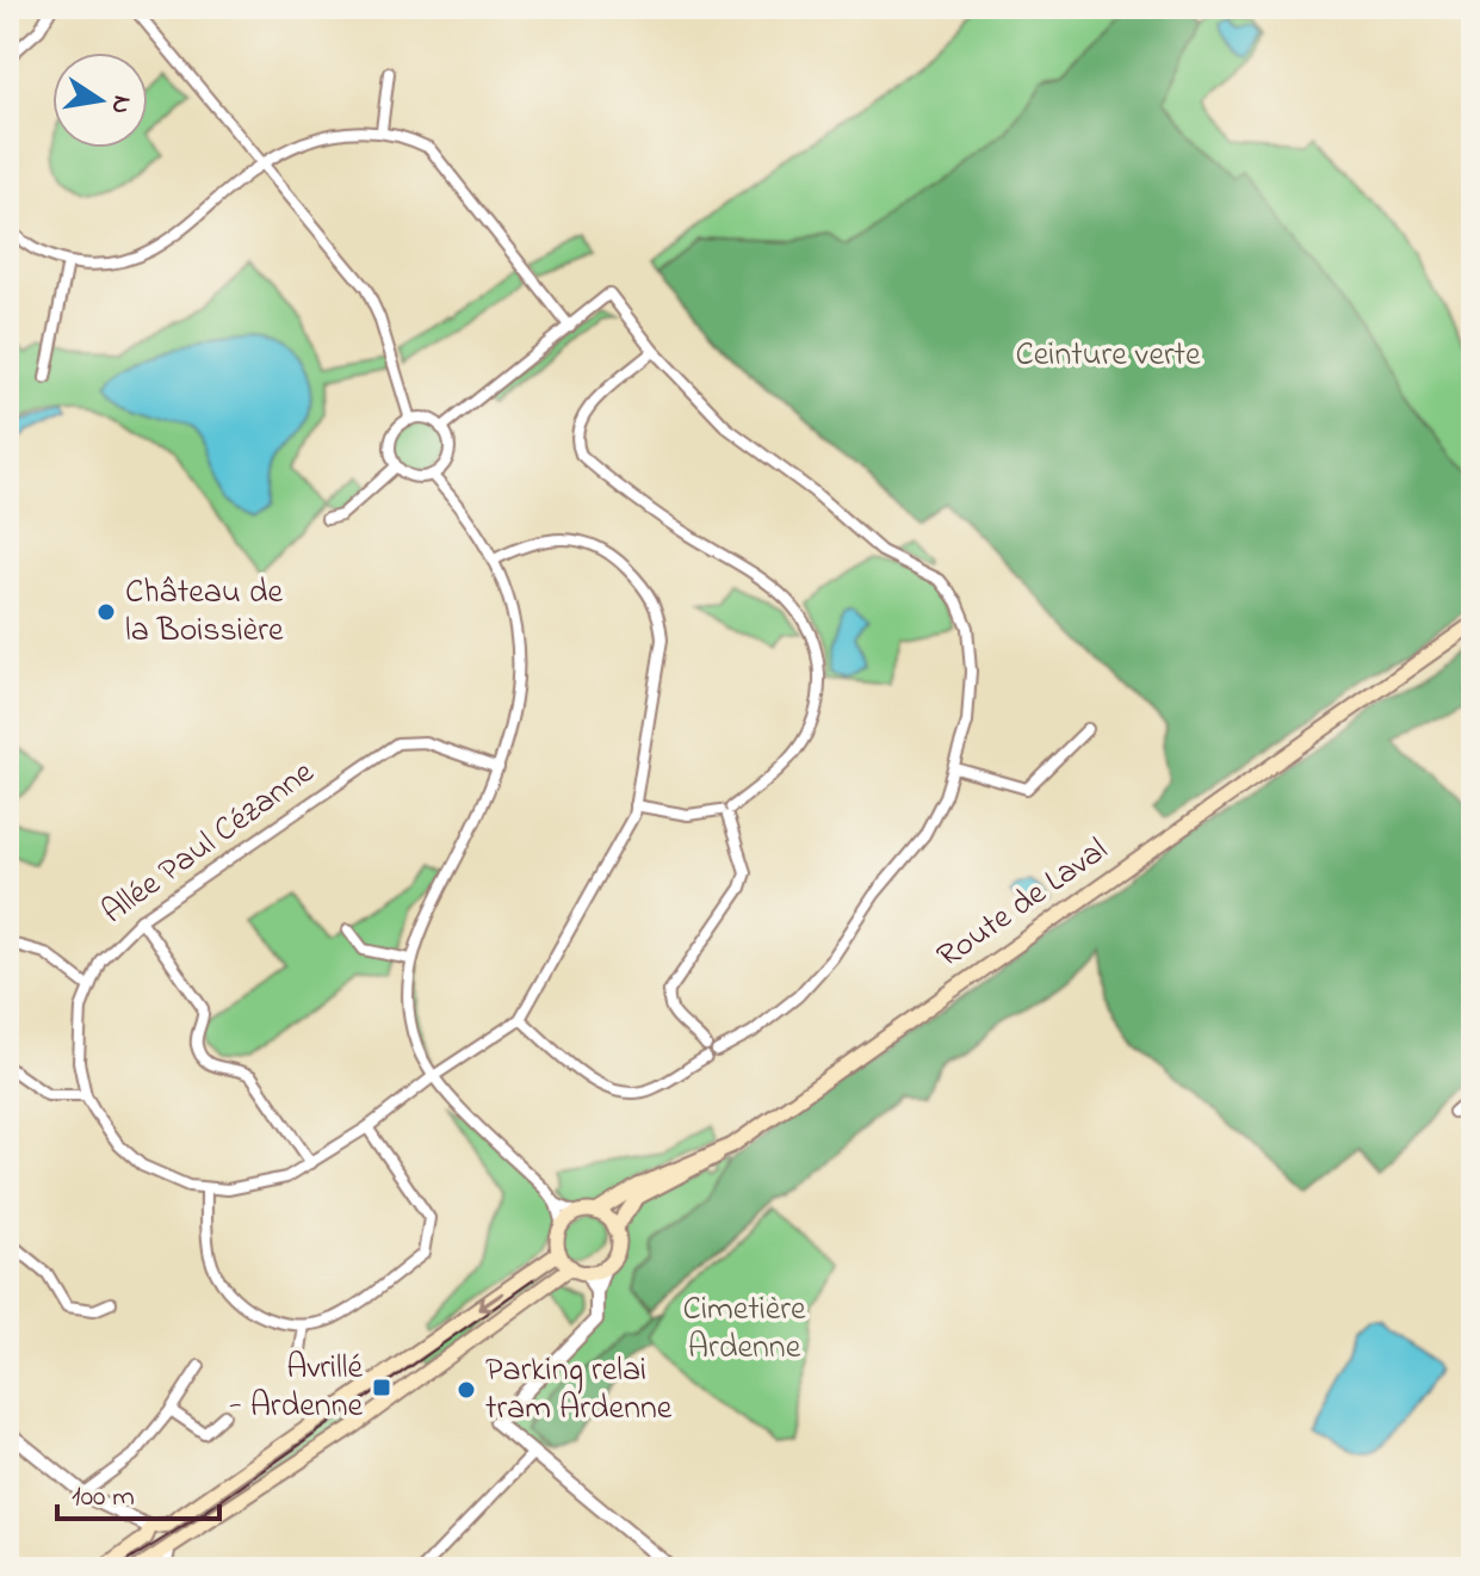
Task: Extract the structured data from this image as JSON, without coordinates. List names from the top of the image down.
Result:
{
  "streets": {
    "main road": ["Route de Laval"],
    "street": ["Allée Paul Cézanne"]
  },
  "parks": ["Ceinture verte", "Cimetière Ardenne"],
  "places": {
    "other": ["Château de la Boissière", "Parking relai tram Ardenne"],
    "transit": ["Avrillé - Ardenne"]
  },
  "scale_bar": "100 m",
  "north": "right"
}
